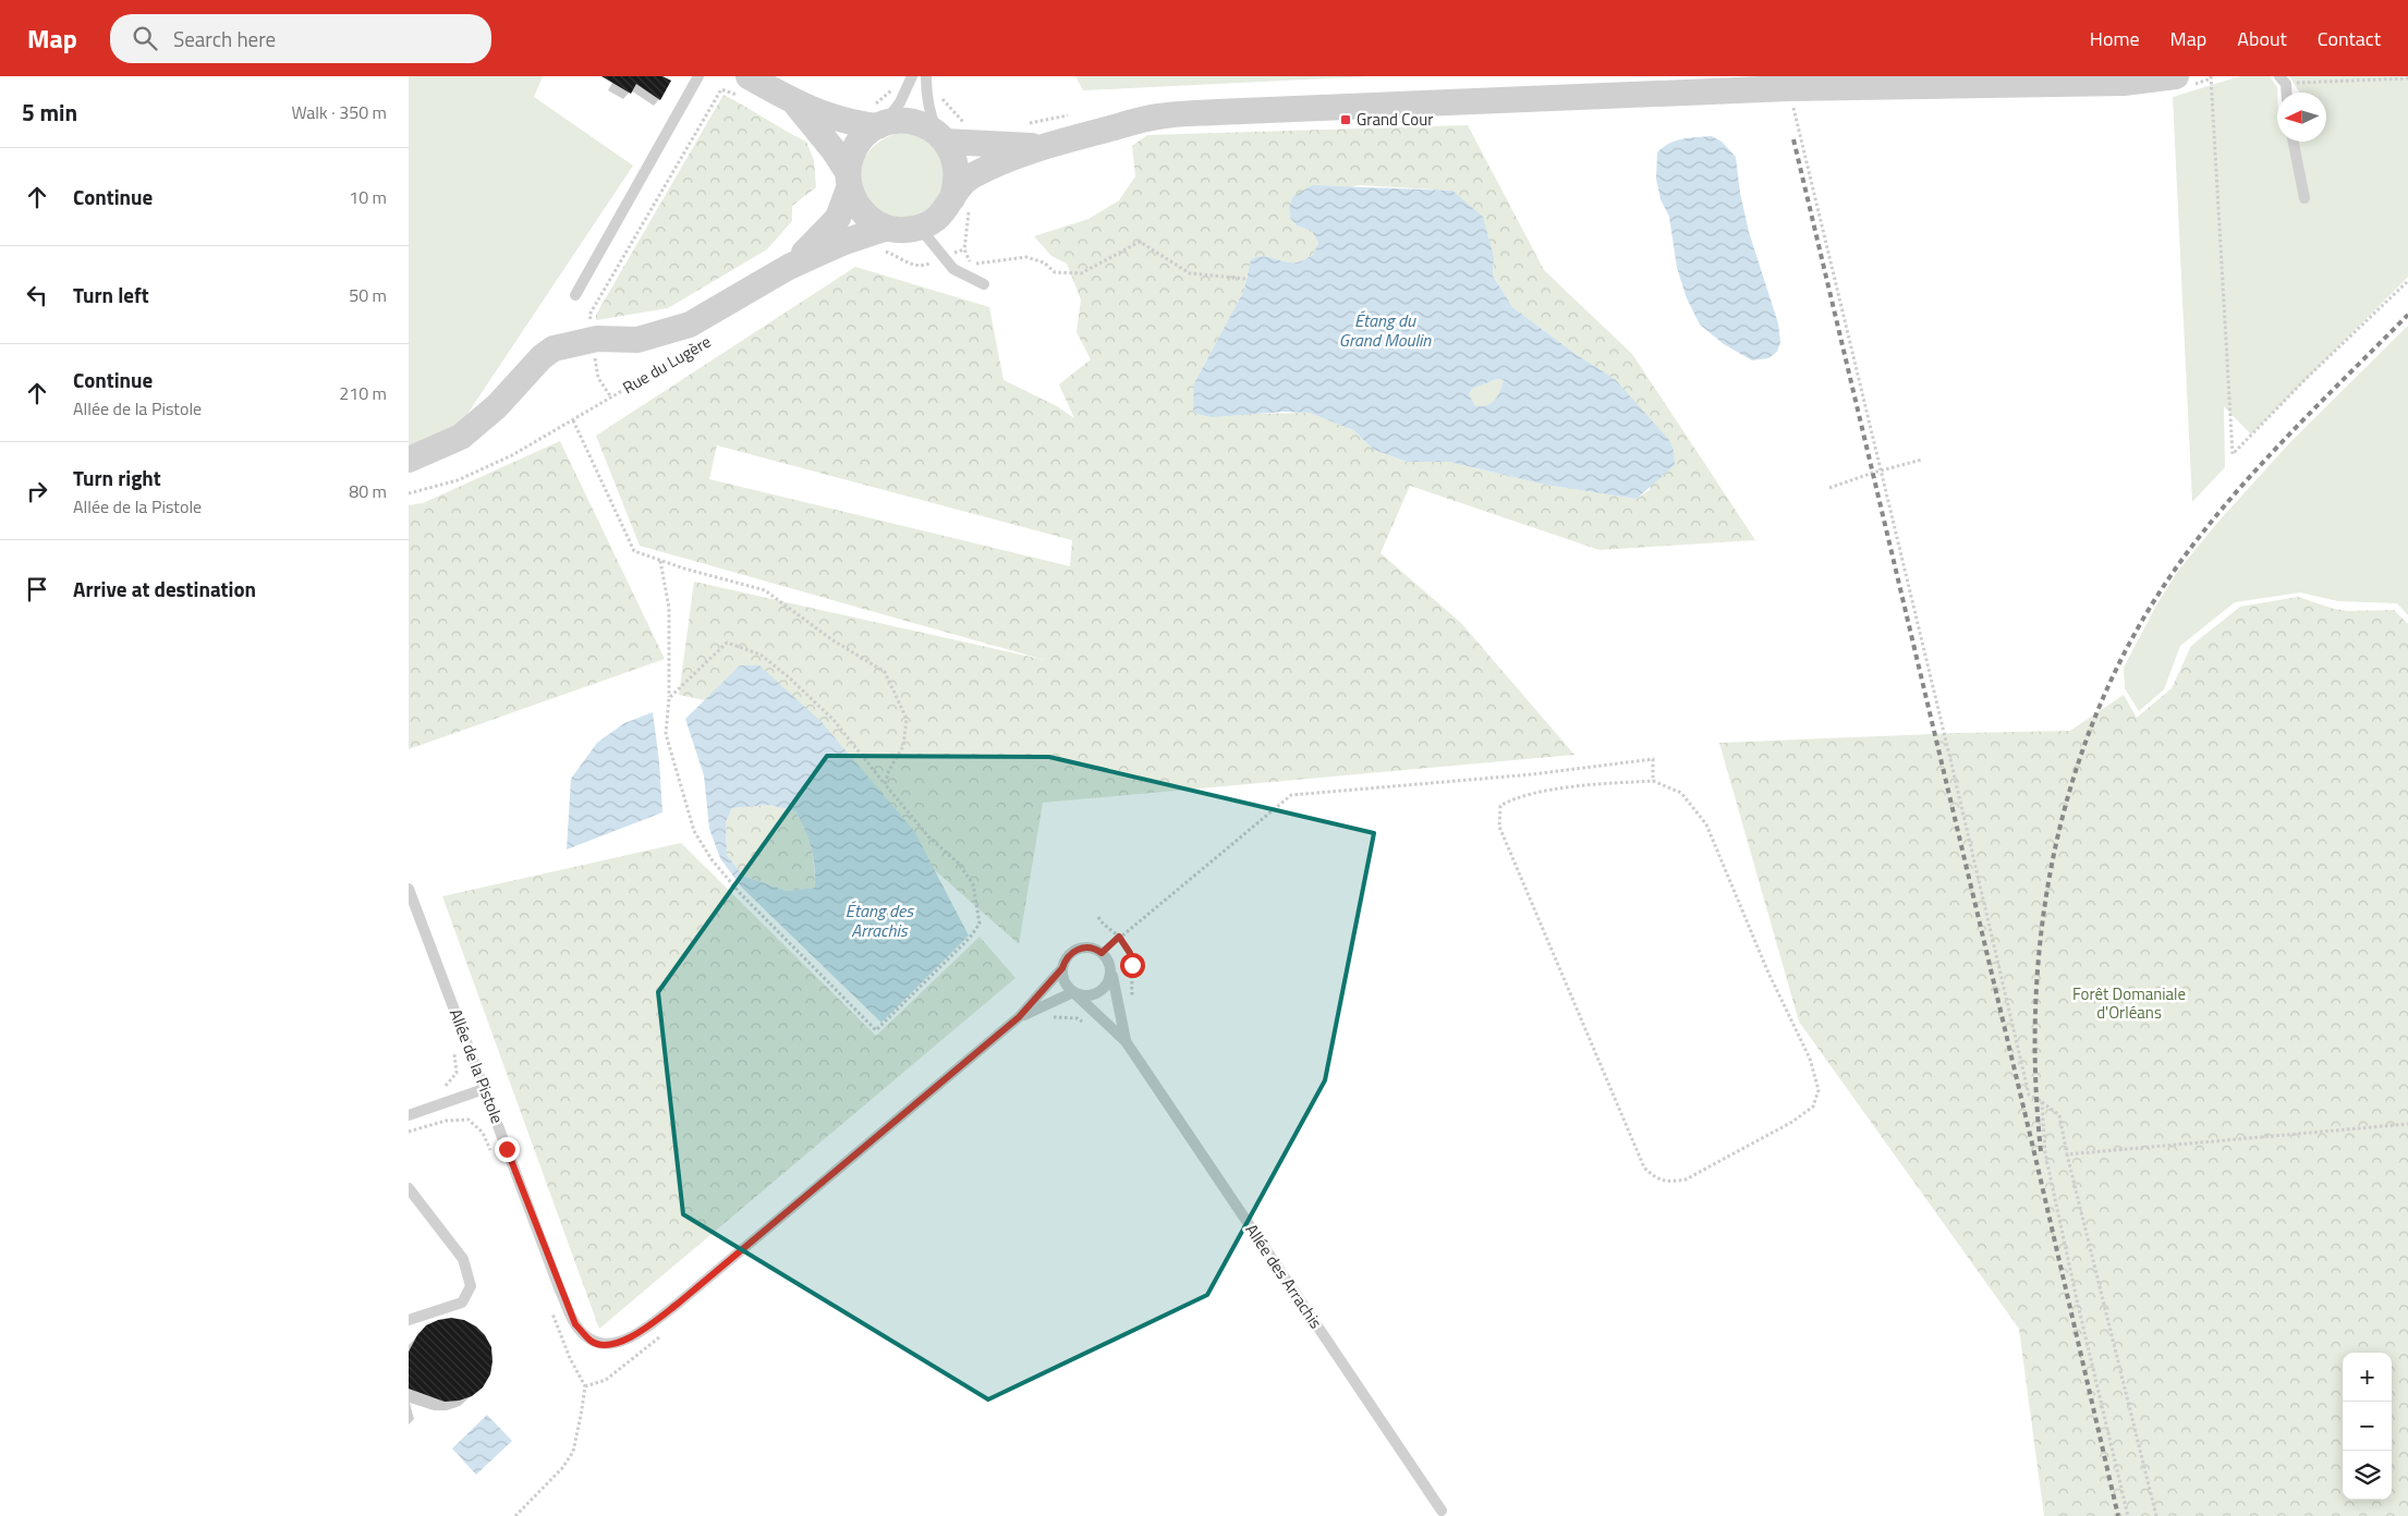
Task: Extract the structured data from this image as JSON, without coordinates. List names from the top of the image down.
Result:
{
  "streets": {
    "street": ["Rue du Lugère"],
    "lane": ["Allée de la Pistole", "Allée des Arrachis"]
  },
  "water": ["Étang du Grand Moulin", "Étang des Arrachis"],
  "parks": ["Forêt Domaniale d'Orléans"],
  "places": {
    "transit": ["Grand Cour"]
  },
  "north": "left",
  "page": {
    "header": "Map",
    "search": "Search here",
    "nav": [
      "Home",
      "Map",
      "About",
      "Contact"
    ],
    "heading": ["5 min", "Walk · 350 m"],
    "list": [
      ["Continue", "10 m"],
      ["Turn left", "50 m"],
      ["Continue", "Allée de la Pistole", "210 m"],
      ["Turn right", "Allée de la Pistole", "80 m"],
      "Arrive at destination"
    ],
    "map_buttons": ["+", "−"]
  }
}
